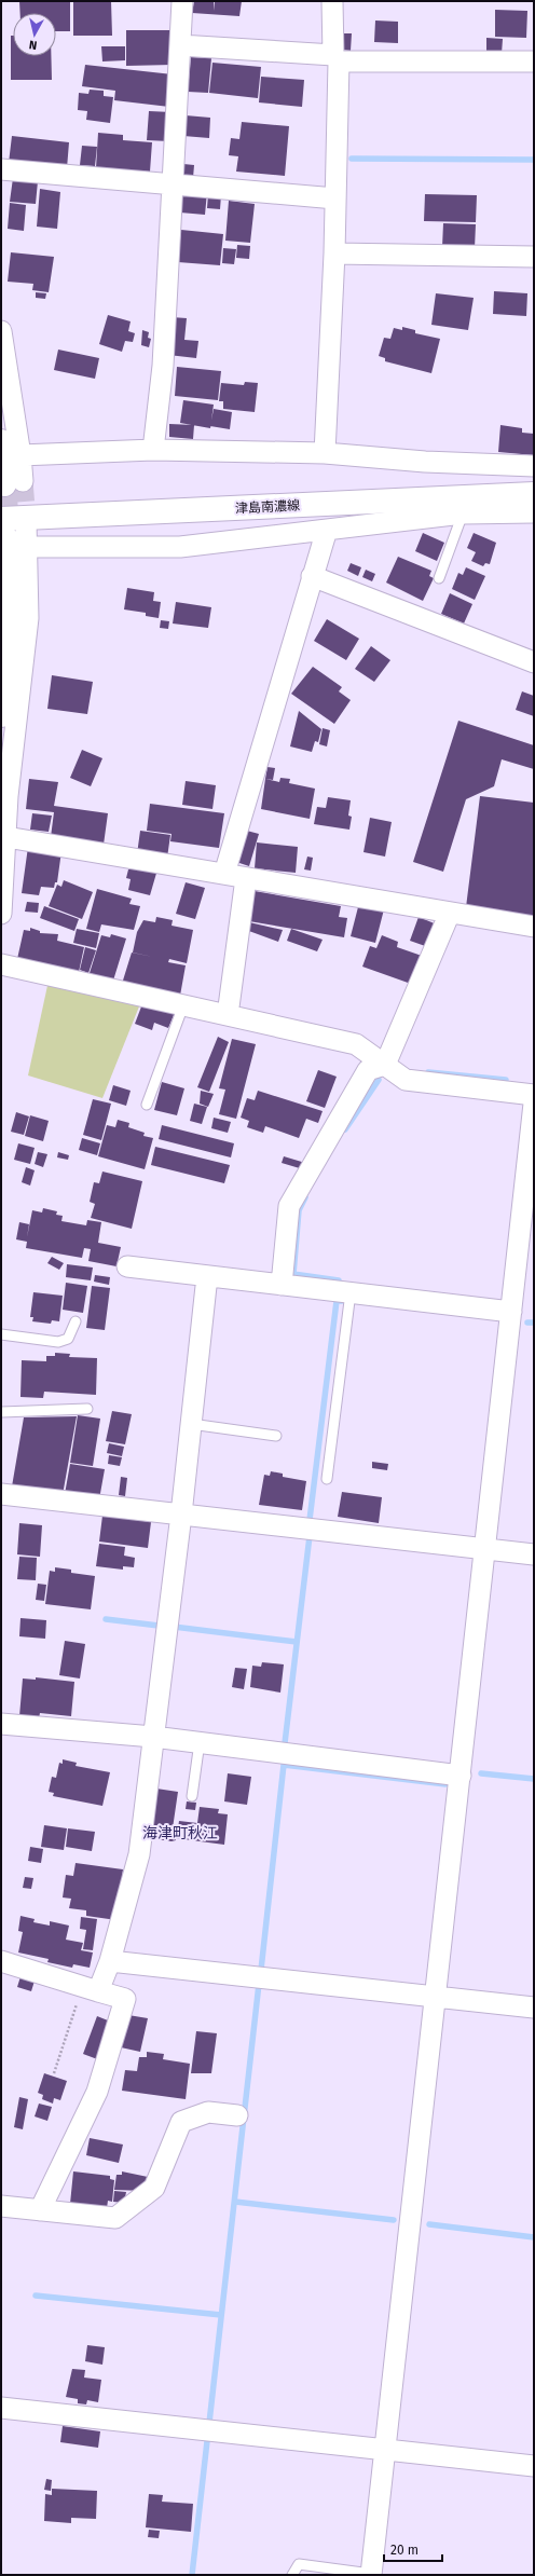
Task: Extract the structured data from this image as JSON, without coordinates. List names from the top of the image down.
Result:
{
  "streets": {
    "main road": ["津島南濃線"]
  },
  "districts": ["海津町秋江"],
  "scale_bar": "20 m",
  "north": "bottom"
}
